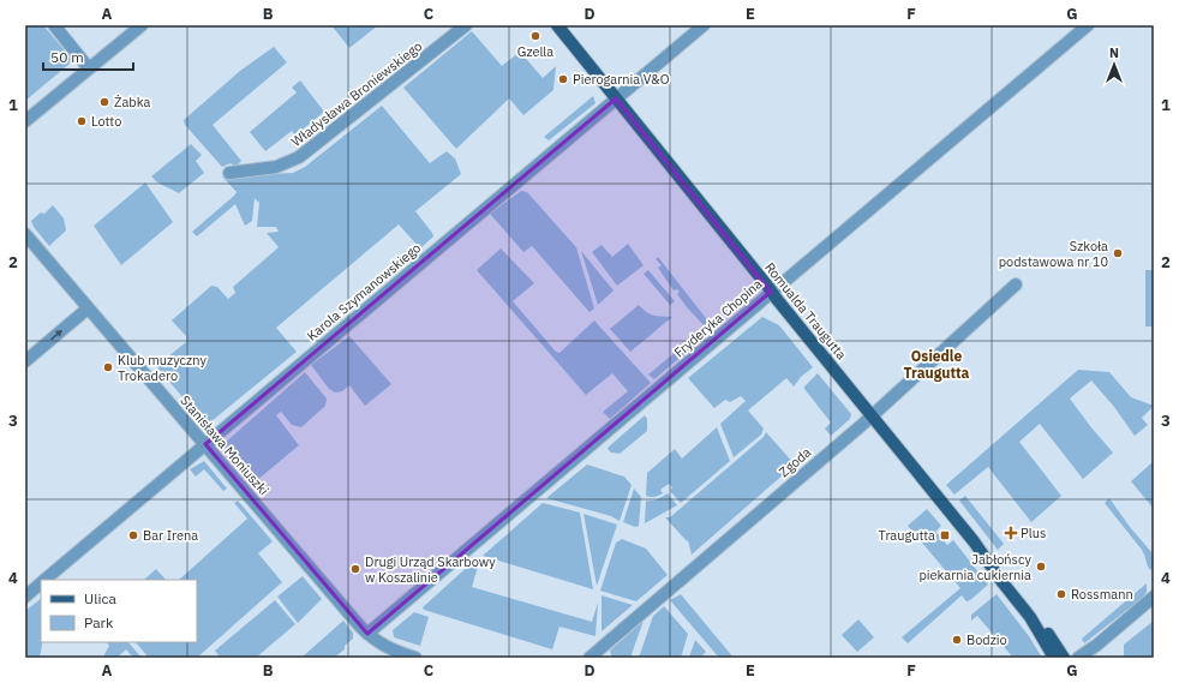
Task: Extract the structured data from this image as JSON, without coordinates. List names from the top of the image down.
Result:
{
  "streets": {
    "main road": ["Romualda Traugutta"],
    "street": [
      "Władysława Broniewskiego",
      "Karola Szymanowskiego",
      "Fryderyka Chopina",
      "Stanisława Moniuszki",
      "Zgoda"
    ]
  },
  "crossings": [
    ["Karola Szymanowskiego", "Romualda Traugutta"],
    ["Karola Szymanowskiego", "Stanisława Moniuszki"],
    ["Romualda Traugutta", "Fryderyka Chopina"],
    ["Romualda Traugutta", "Zgoda"],
    ["Fryderyka Chopina", "Stanisława Moniuszki"]
  ],
  "districts": ["Osiedle Traugutta"],
  "places": {
    "other": [
      "Gzella",
      "Pierogarnia V&O",
      "Żabka",
      "Lotto",
      "Szkoła podstawowa nr 10",
      "Klub muzyczny Trokadero",
      "Bar Irena",
      "Jabłońscy piekarnia cukiernia",
      "Drugi Urząd Skarbowy w Koszalinie",
      "Rossmann",
      "Bodzio"
    ],
    "health": ["Plus"],
    "transit": ["Traugutta"]
  },
  "legend": ["Ulica", "Park"],
  "scale_bar": "50 m",
  "north": "top",
  "grid": {
    "columns": [
      "A",
      "B",
      "C",
      "D",
      "E",
      "F",
      "G"
    ],
    "rows": [
      "1",
      "2",
      "3",
      "4"
    ]
  }
}
